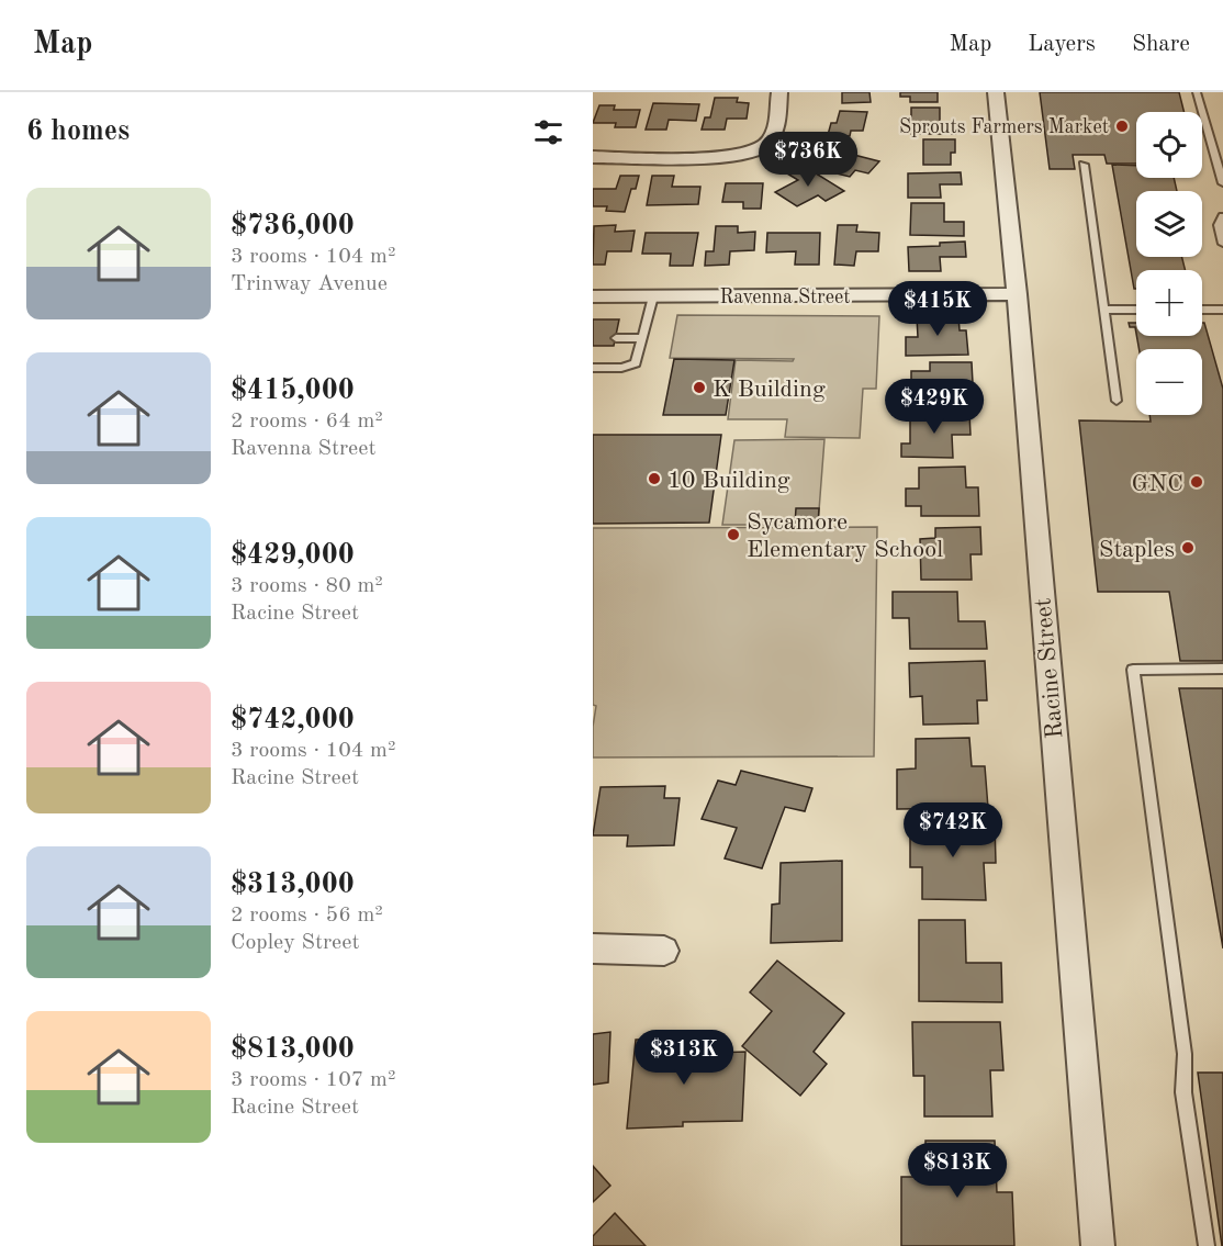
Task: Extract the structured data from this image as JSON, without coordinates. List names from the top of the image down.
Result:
{
  "streets": {
    "street": ["Ravenna Street", "Racine Street"]
  },
  "crossings": [
    ["Ravenna Street", "Racine Street"]
  ],
  "places": [
    "Sprouts Farmers Market",
    "K Building",
    "10 Building",
    "GNC",
    "Sycamore Elementary School",
    "Staples"
  ],
  "page": {
    "header": "Map",
    "nav": ["Map", "Layers", "Share"],
    "heading": "6 homes",
    "map_buttons": ["+", "−"],
    "price": [
      "$736K",
      "$415K",
      "$429K",
      "$742K",
      "$313K",
      "$813K"
    ],
    "list": [
      {
        "name": "$736,000",
        "note": "3 rooms · 104 m² · Trinway Avenue"
      },
      {
        "name": "$415,000",
        "note": "2 rooms · 64 m² · Ravenna Street"
      },
      {
        "name": "$429,000",
        "note": "3 rooms · 80 m² · Racine Street"
      },
      {
        "name": "$742,000",
        "note": "3 rooms · 104 m² · Racine Street"
      },
      {
        "name": "$313,000",
        "note": "2 rooms · 56 m² · Copley Street"
      },
      {
        "name": "$813,000",
        "note": "3 rooms · 107 m² · Racine Street"
      }
    ]
  }
}
